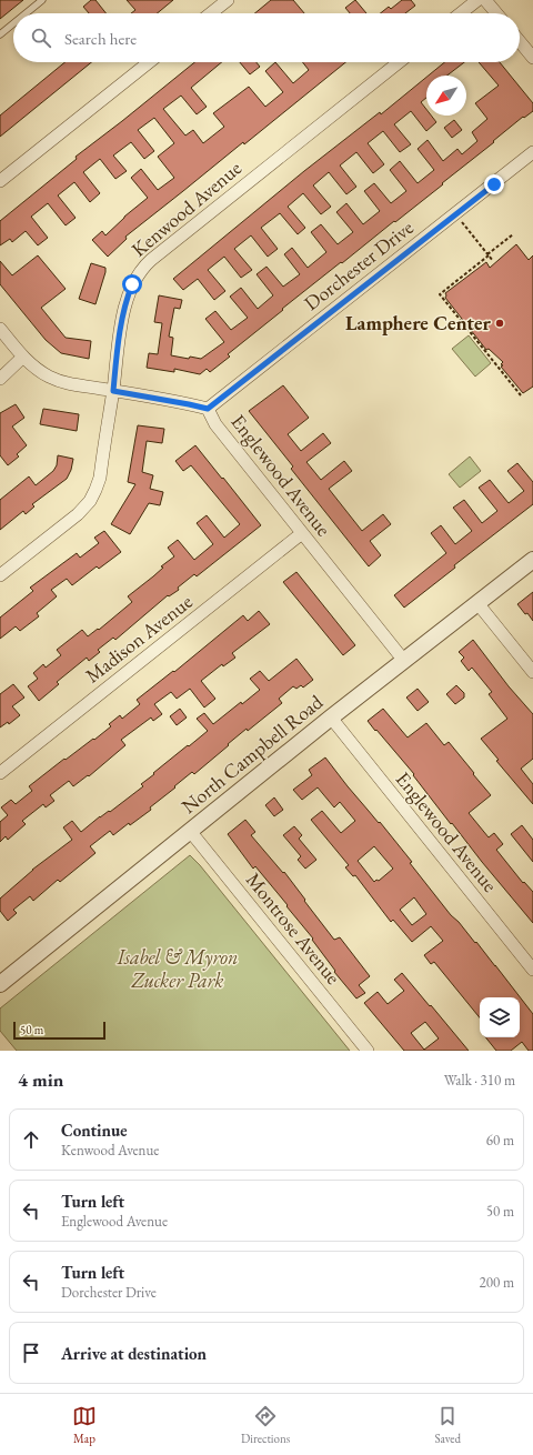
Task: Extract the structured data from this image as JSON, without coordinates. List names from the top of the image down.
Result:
{
  "streets": {
    "street": [
      "Kenwood Avenue",
      "Dorchester Drive",
      "Englewood Avenue",
      "Madison Avenue",
      "North Campbell Road",
      "Montrose Avenue"
    ]
  },
  "crossings": [
    ["Kenwood Avenue", "Englewood Avenue"],
    ["Dorchester Drive", "Englewood Avenue"],
    ["Englewood Avenue", "Madison Avenue"],
    ["Englewood Avenue", "North Campbell Road"],
    ["North Campbell Road", "Montrose Avenue"]
  ],
  "parks": ["Isabel & Myron Zucker Park"],
  "places": ["Lamphere Center"],
  "scale_bar": "50 m",
  "north": "bottom left",
  "page": {
    "search": "Search here",
    "scale": "50 m",
    "heading": ["4 min", "Walk · 310 m"],
    "list": [
      ["Continue", "Kenwood Avenue", "60 m"],
      ["Turn left", "Englewood Avenue", "50 m"],
      ["Turn left", "Dorchester Drive", "200 m"],
      "Arrive at destination"
    ],
    "nav": ["Map", "Directions", "Saved"]
  }
}
